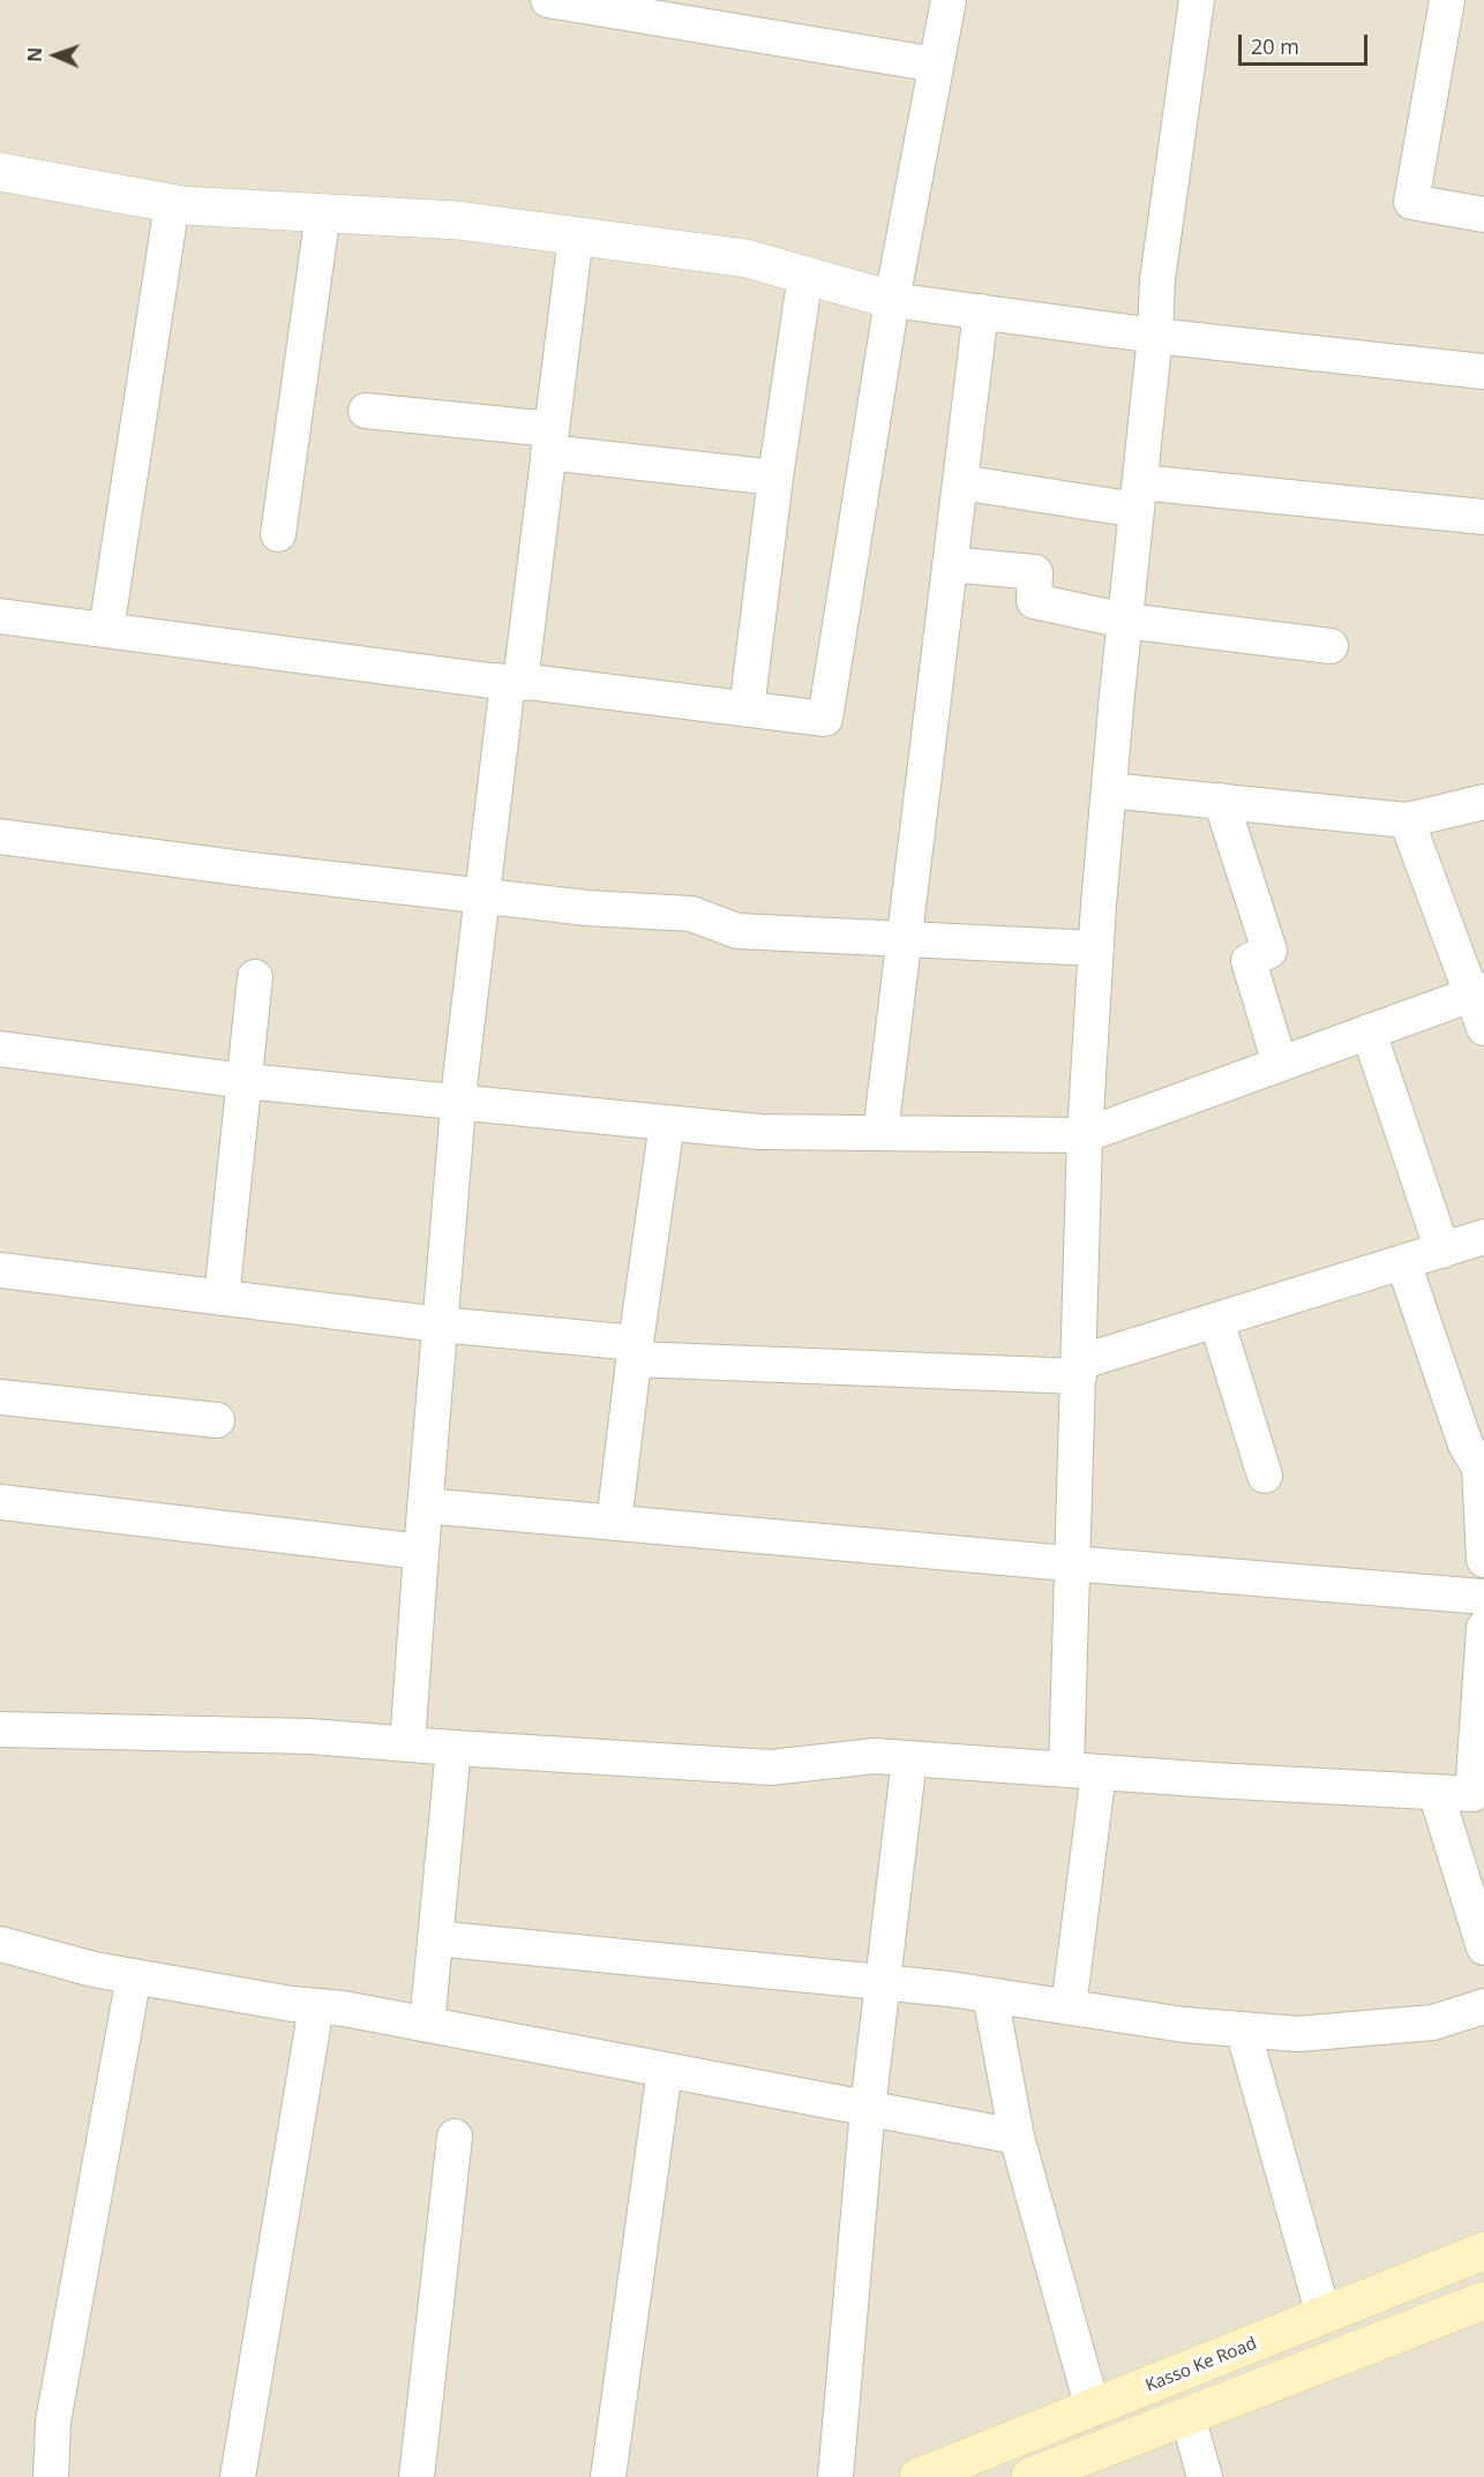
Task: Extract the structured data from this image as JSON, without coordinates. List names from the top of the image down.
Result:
{
  "streets": {
    "main road": ["Kasso Ke Road"]
  },
  "scale_bar": "20 m",
  "north": "left"
}
